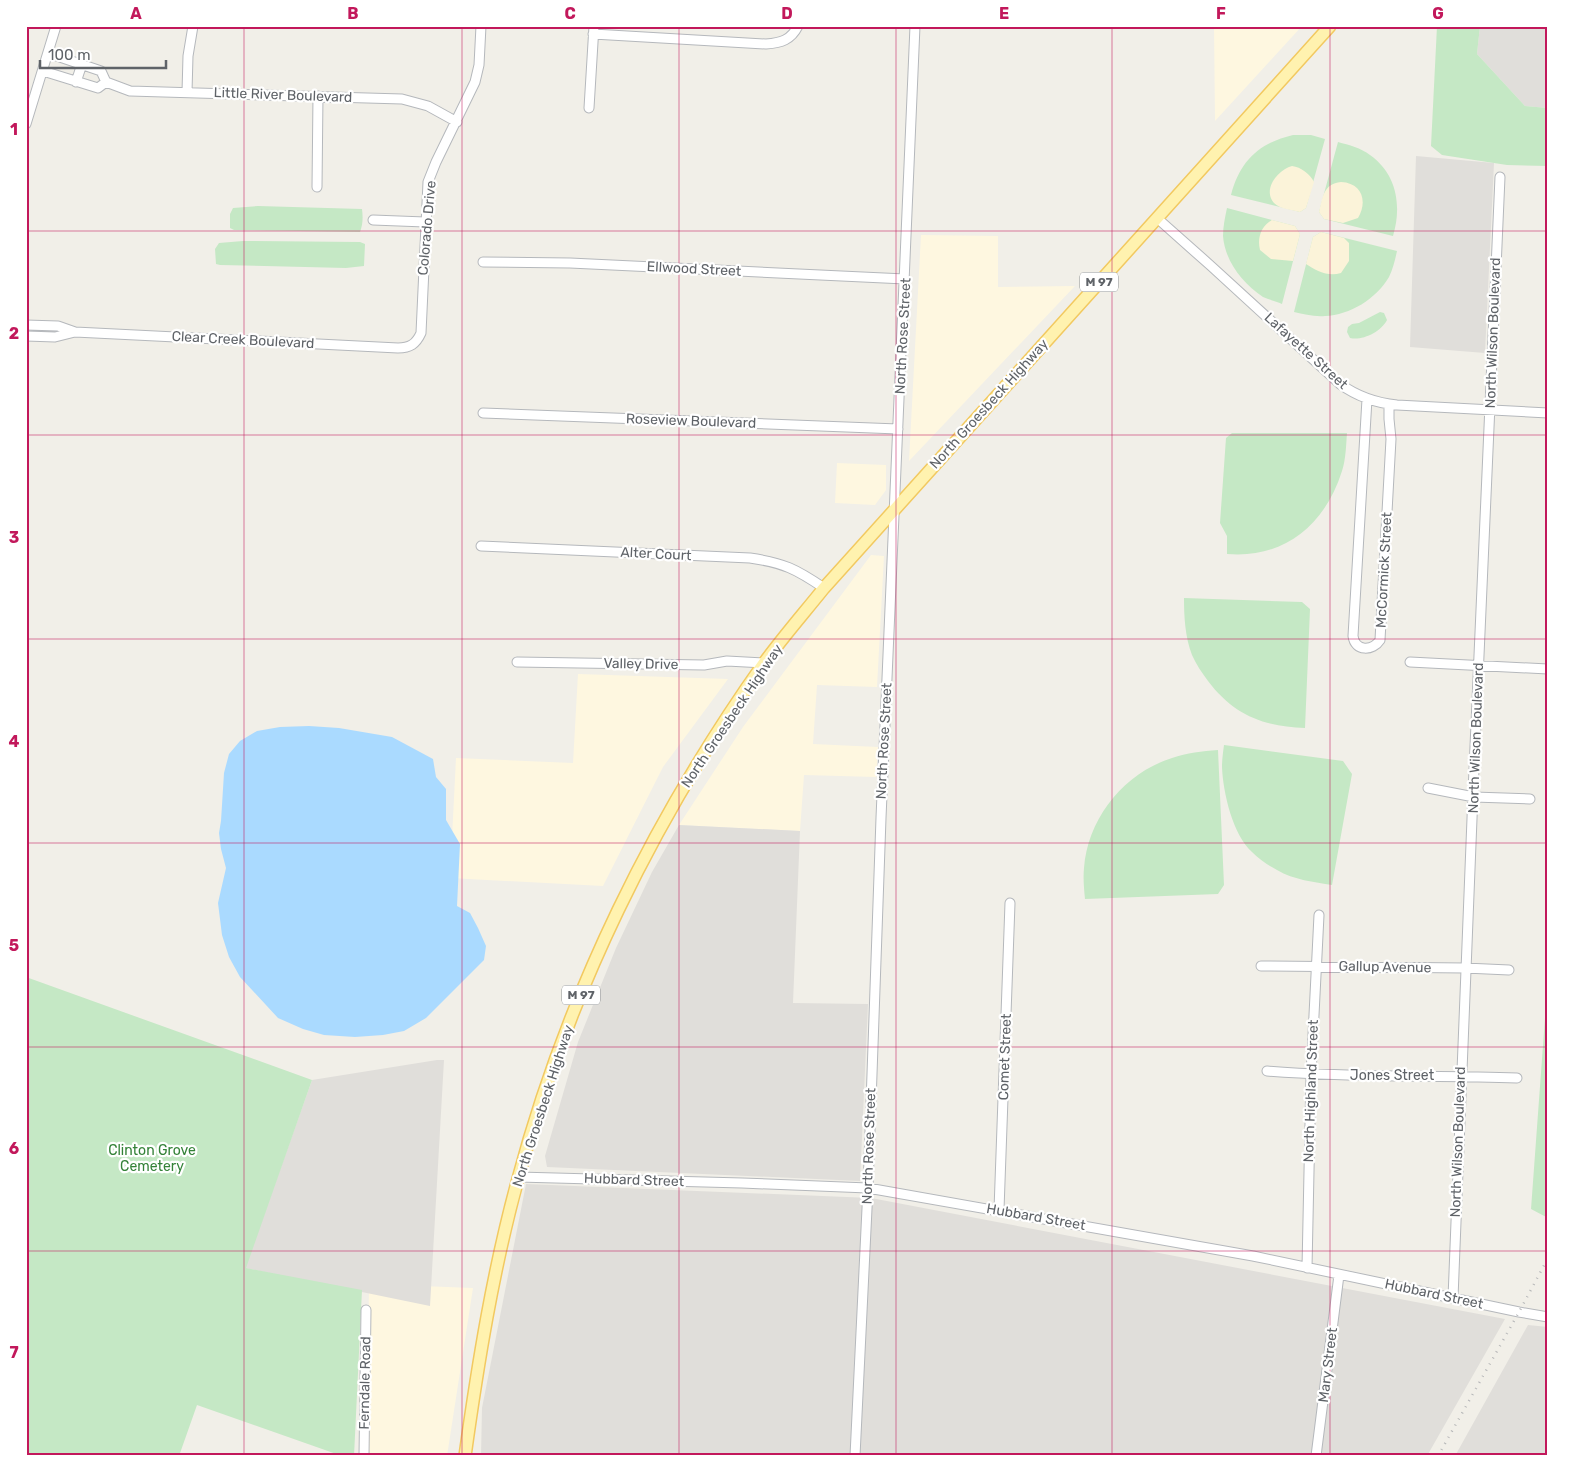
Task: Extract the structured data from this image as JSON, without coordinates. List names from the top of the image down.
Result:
{
  "streets": {
    "main road": ["M 97", "North Groesbeck Highway"],
    "street": [
      "Little River Boulevard",
      "Colorado Drive",
      "Ellwood Street",
      "North Wilson Boulevard",
      "North Rose Street",
      "Clear Creek Boulevard",
      "Lafayette Street",
      "Roseview Boulevard",
      "Alter Court",
      "McCormick Street",
      "Valley Drive",
      "Gallup Avenue",
      "Comet Street",
      "Jones Street",
      "North Highland Street",
      "Hubbard Street",
      "Mary Street",
      "Ferndale Road"
    ]
  },
  "crossings": [
    ["Little River Boulevard", "Colorado Drive"],
    ["Colorado Drive", "Clear Creek Boulevard"],
    ["Ellwood Street", "North Rose Street"],
    ["North Wilson Boulevard", "Lafayette Street"],
    ["North Wilson Boulevard", "Gallup Avenue"],
    ["North Wilson Boulevard", "Jones Street"],
    ["North Wilson Boulevard", "Hubbard Street"],
    ["North Rose Street", "North Groesbeck Highway"],
    ["North Rose Street", "Roseview Boulevard"],
    ["North Rose Street", "Hubbard Street"],
    ["Lafayette Street", "North Groesbeck Highway"],
    ["Lafayette Street", "McCormick Street"],
    ["North Groesbeck Highway", "Alter Court"],
    ["North Groesbeck Highway", "Valley Drive"],
    ["North Groesbeck Highway", "Hubbard Street"],
    ["Gallup Avenue", "North Highland Street"],
    ["Comet Street", "Hubbard Street"],
    ["Jones Street", "North Highland Street"],
    ["North Highland Street", "Hubbard Street"],
    ["Hubbard Street", "Mary Street"]
  ],
  "parks": ["Clinton Grove Cemetery"],
  "scale_bar": "100 m",
  "grid": {
    "columns": [
      "A",
      "B",
      "C",
      "D",
      "E",
      "F",
      "G"
    ],
    "rows": [
      "1",
      "2",
      "3",
      "4",
      "5",
      "6",
      "7"
    ]
  }
}
